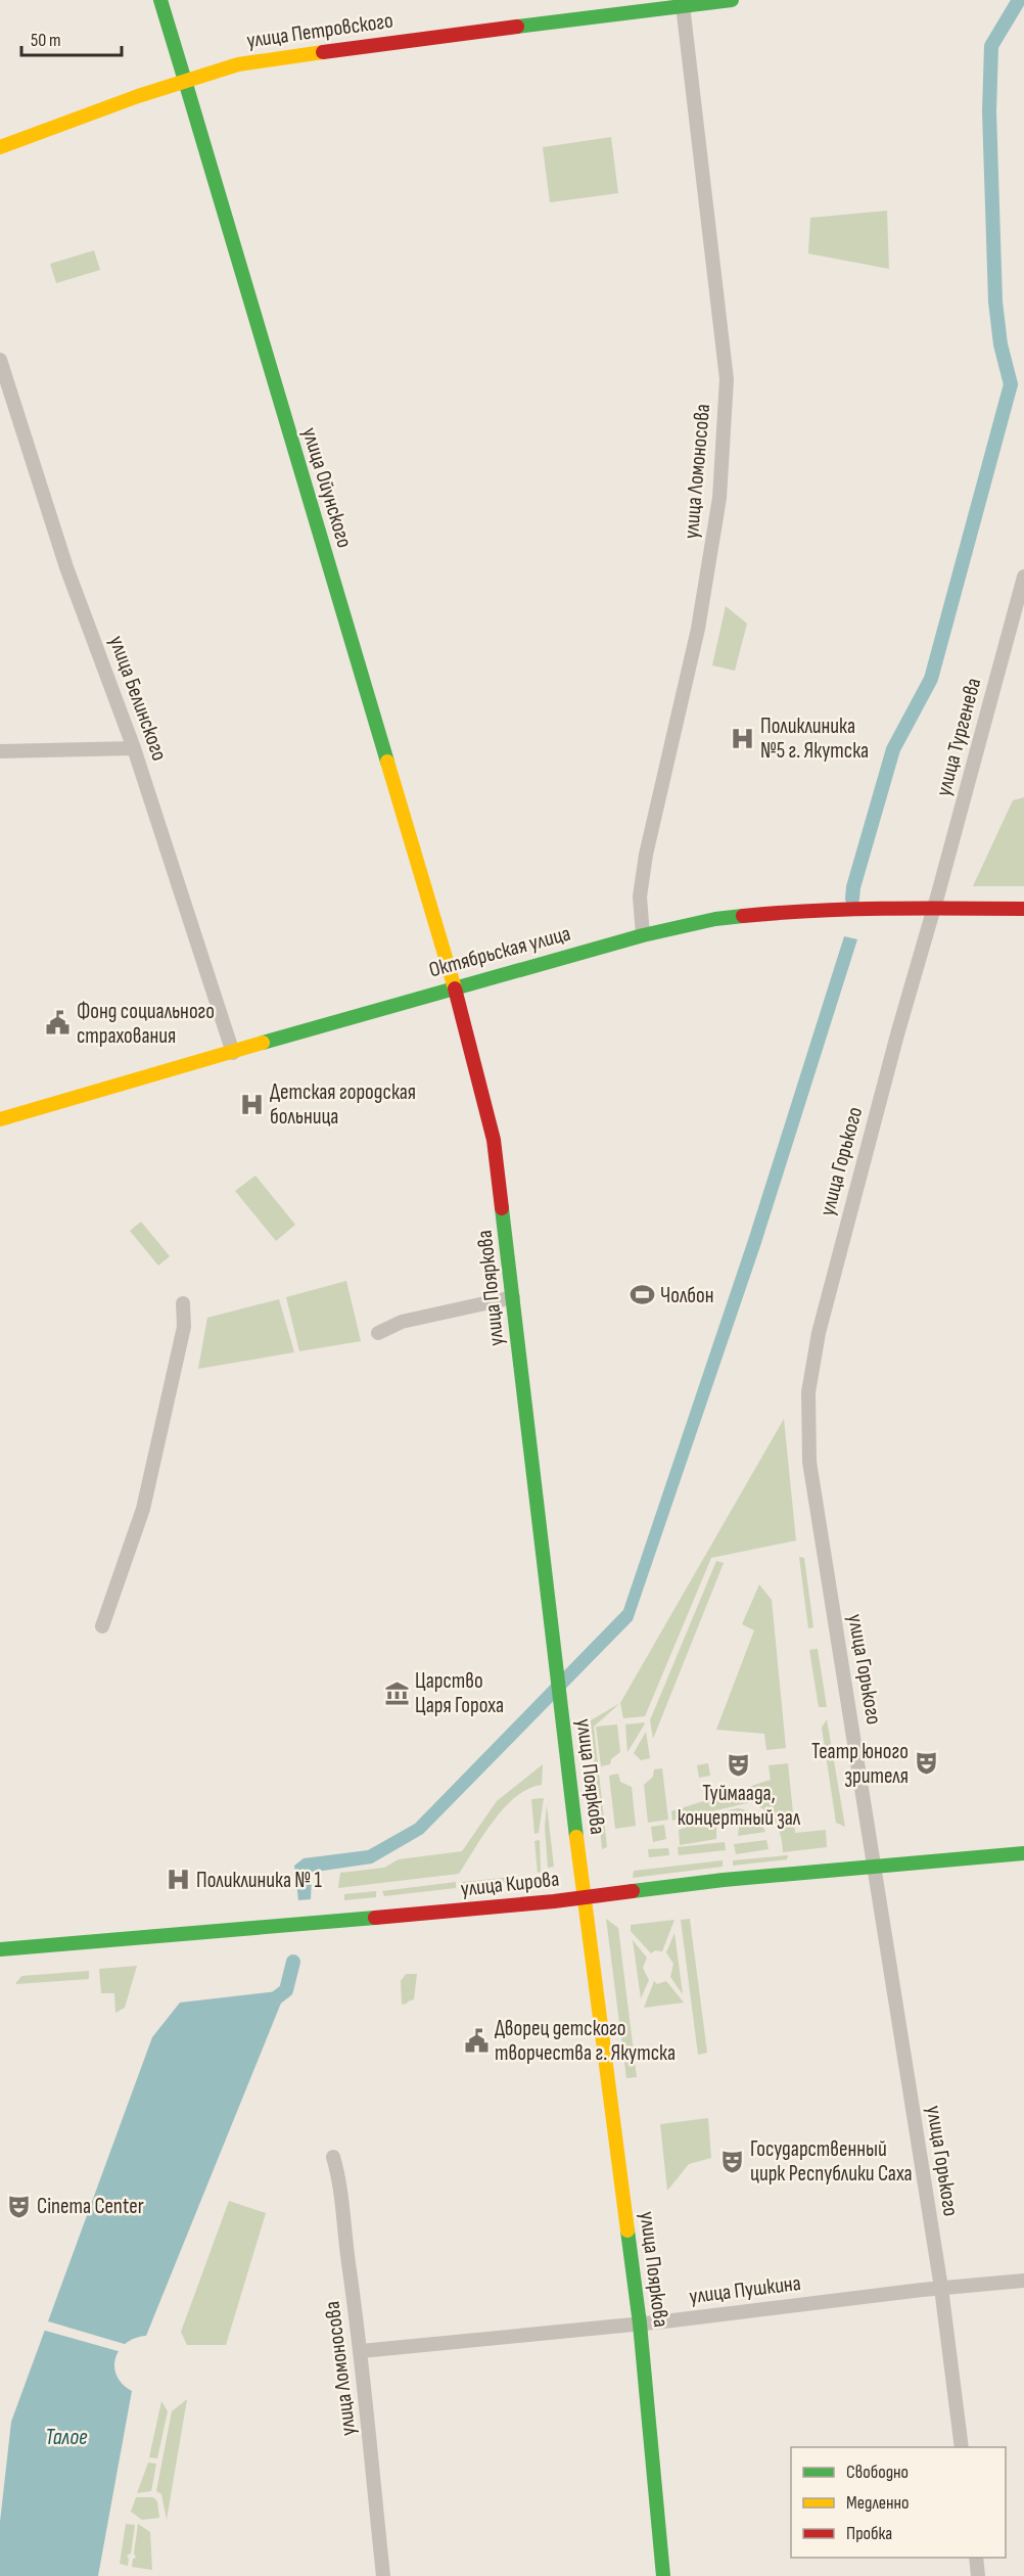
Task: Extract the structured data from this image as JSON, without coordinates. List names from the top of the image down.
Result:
{
  "streets": {
    "main road": [
      "улица Петровского",
      "улица Ойунского",
      "Октябрьская улица",
      "улица Пояркова",
      "улица Кирова"
    ],
    "street": [
      "улица Ломоносова",
      "улица Белинского",
      "улица Тургенева",
      "улица Горького",
      "улица Пушкина"
    ]
  },
  "crossings": [
    ["улица Петровского", "улица Ломоносова"],
    ["улица Петровского", "улица Ойунского"],
    ["улица Ломоносова", "Октябрьская улица"],
    ["улица Ломоносова", "улица Пушкина"],
    ["улица Ойунского", "Октябрьская улица"],
    ["улица Ойунского", "улица Пояркова"],
    ["улица Белинского", "Октябрьская улица"],
    ["улица Тургенева", "Октябрьская улица"],
    ["улица Тургенева", "улица Горького"],
    ["Октябрьская улица", "улица Горького"],
    ["Октябрьская улица", "улица Пояркова"],
    ["улица Горького", "улица Кирова"],
    ["улица Горького", "улица Пушкина"],
    ["улица Пояркова", "улица Кирова"],
    ["улица Пояркова", "улица Пушкина"]
  ],
  "water": ["Талое"],
  "places": {
    "hospital": ["Поликлиника №5 г. Якутска", "Детская городская больница", "Поликлиника № 1"],
    "public building": ["Фонд социального страхования", "Дворец детского творчества г. Якутска"],
    "sports": ["Чолбон"],
    "museum": ["Царство Царя Гороха"],
    "theatre": [
      "Театр юного зрителя",
      "Туймаада, концертный зал",
      "Государственный цирк Республики Саха",
      "Cinema Center"
    ]
  },
  "legend": ["Свободно", "Медленно", "Пробка"],
  "scale_bar": "50 m"
}
